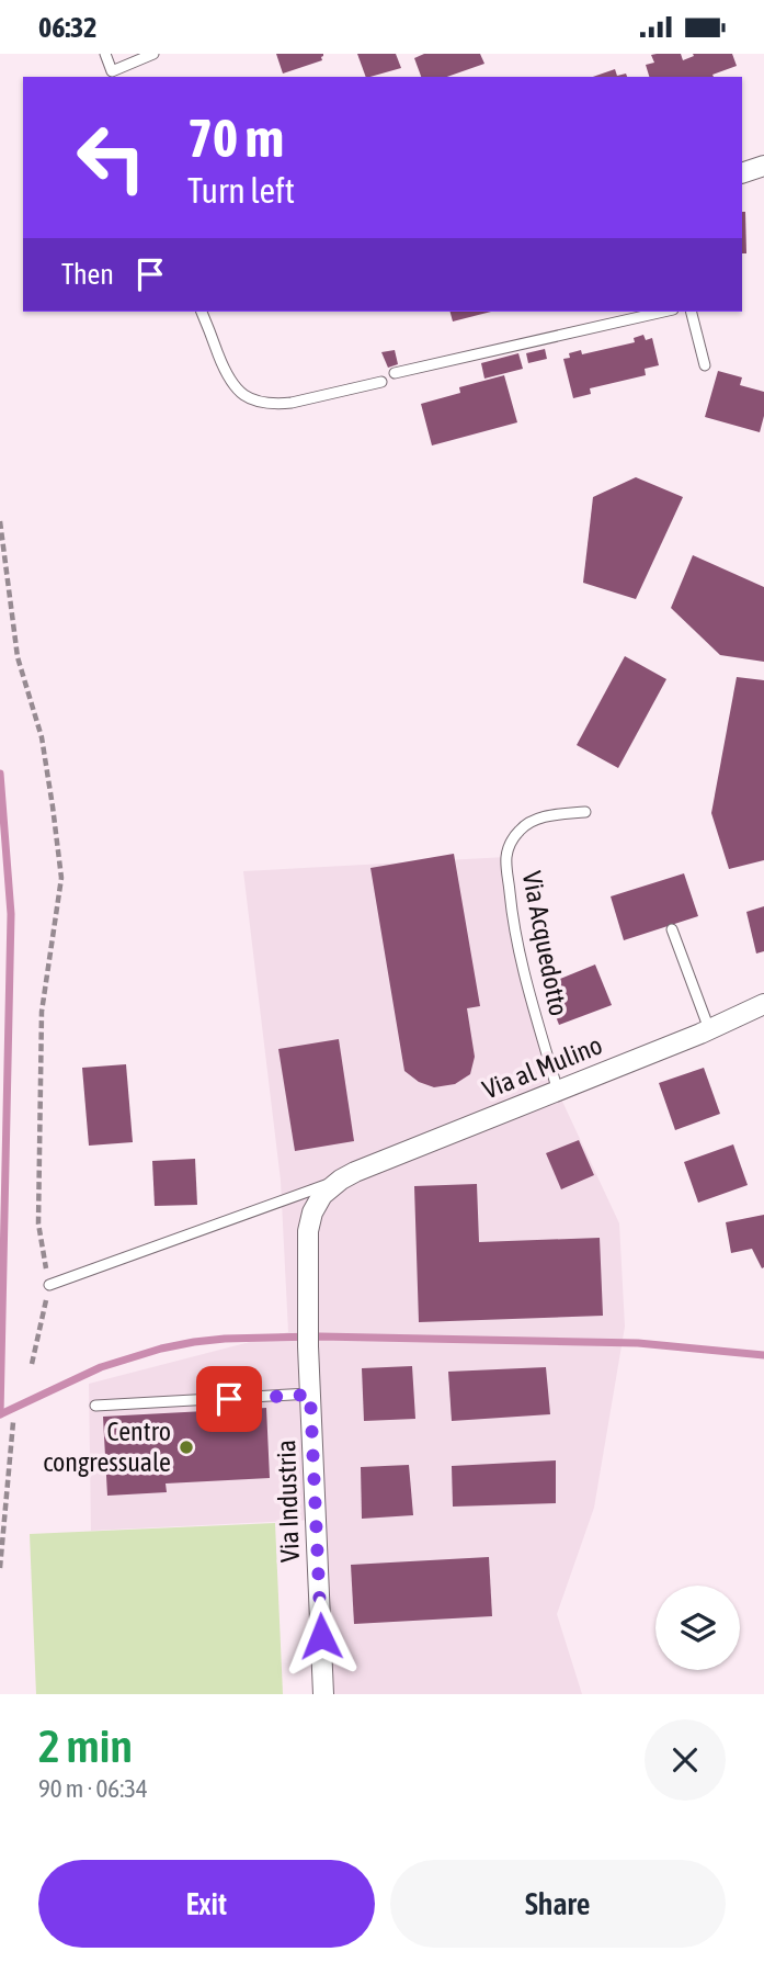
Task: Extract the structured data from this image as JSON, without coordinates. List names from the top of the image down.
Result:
{
  "streets": {
    "street": ["Via al Mulino", "Via Industria"],
    "lane": ["Via Acquedotto"]
  },
  "crossings": [
    ["Via Acquedotto", "Via al Mulino"],
    ["Via al Mulino", "Via Industria"]
  ],
  "places": ["Centro congressuale"],
  "page": {
    "status": "06:32",
    "turn": ["70 m", "Turn left"],
    "then": "Then",
    "heading": ["2 min", "90 m · 06:34"],
    "buttons": ["Exit", "Share"]
  }
}
